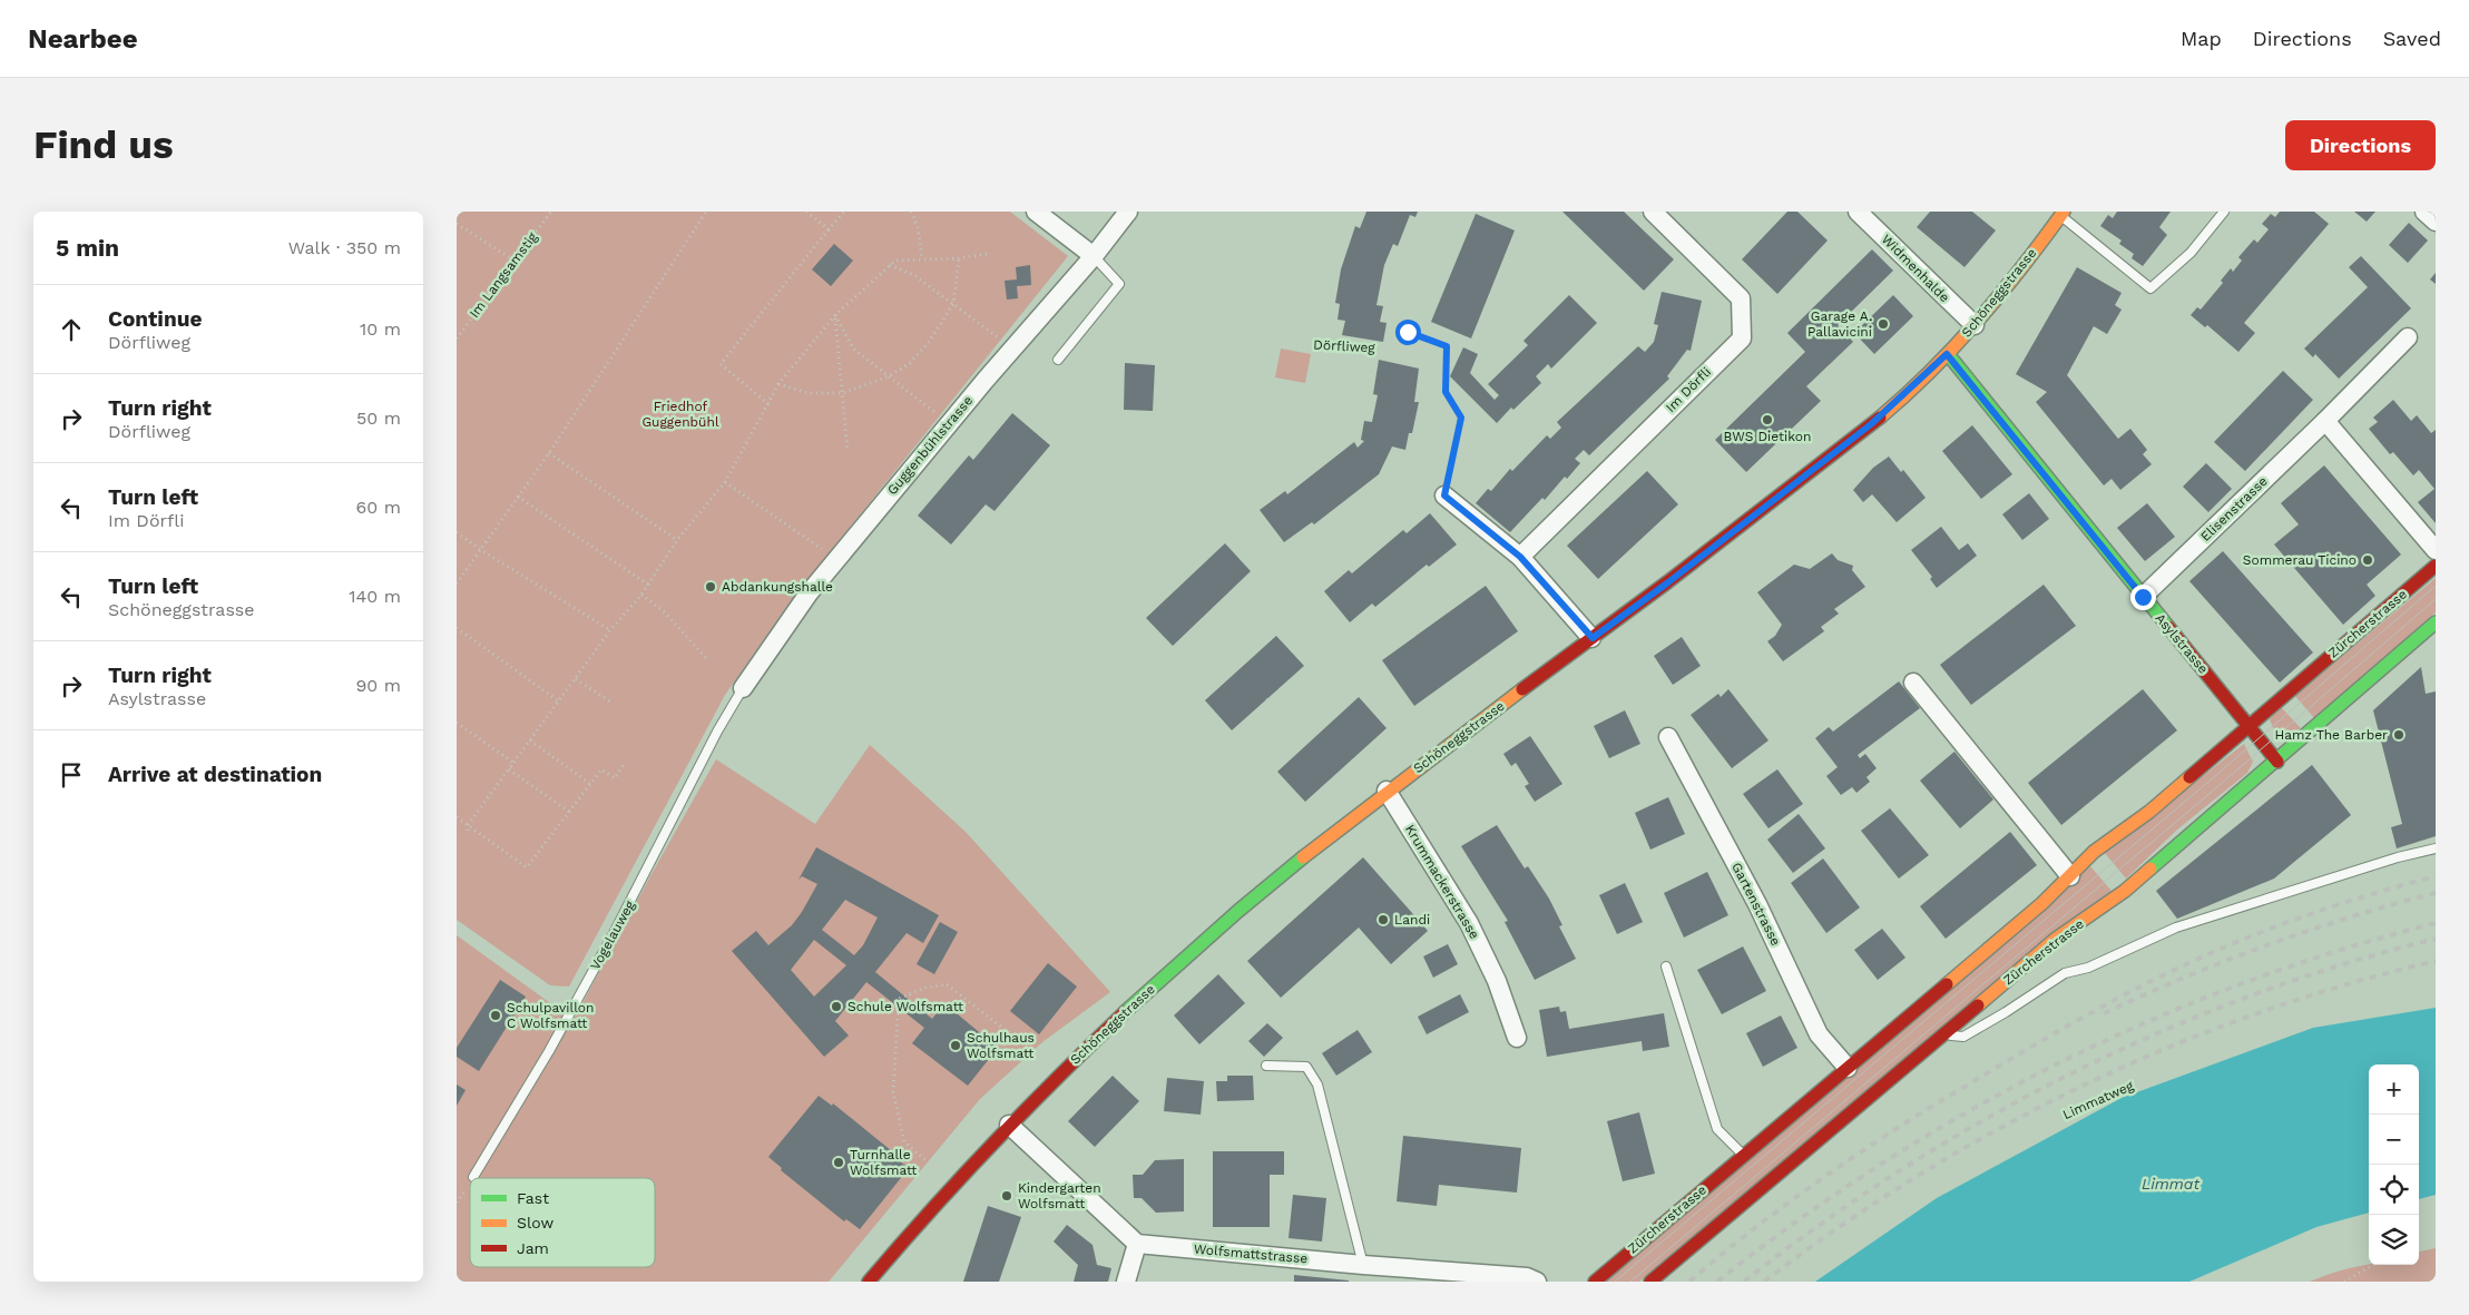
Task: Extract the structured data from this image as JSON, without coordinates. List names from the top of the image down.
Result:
{
  "streets": {
    "main road": ["Schöneggstrasse", "Zürcherstrasse", "Asylstrasse"],
    "street": [
      "Widmenhalde",
      "Im Dörfli",
      "Guggenbühlstrasse",
      "Elisenstrasse",
      "Krummackerstrasse",
      "Gartenstrasse",
      "Wolfsmattstrasse"
    ],
    "lane": ["Vogelauweg"],
    "path": ["Im Langsamstig", "Dörfliweg", "Limmatweg"]
  },
  "crossings": [
    ["Widmenhalde", "Schöneggstrasse"],
    ["Schöneggstrasse", "Asylstrasse"],
    ["Schöneggstrasse", "Krummackerstrasse"],
    ["Guggenbühlstrasse", "Vogelauweg"],
    ["Elisenstrasse", "Asylstrasse"],
    ["Zürcherstrasse", "Asylstrasse"],
    ["Zürcherstrasse", "Gartenstrasse"]
  ],
  "water": ["Limmat"],
  "parks": ["Friedhof Guggenbühl"],
  "places": [
    "Garage A. Pallavicini",
    "BWS Dietikon",
    "Sommerau Ticino",
    "Abdankungshalle",
    "Hamz The Barber",
    "Landi",
    "Schule Wolfsmatt",
    "Schulpavillon C Wolfsmatt",
    "Schulhaus Wolfsmatt",
    "Turnhalle Wolfsmatt",
    "Kindergarten Wolfsmatt"
  ],
  "legend": ["Fast", "Slow", "Jam"],
  "page": {
    "header": "Nearbee",
    "nav": ["Map", "Directions", "Saved"],
    "buttons": "Directions",
    "title": "Find us",
    "heading": ["5 min", "Walk · 350 m"],
    "list": [
      ["Continue", "Dörfliweg", "10 m"],
      ["Turn right", "Dörfliweg", "50 m"],
      ["Turn left", "Im Dörfli", "60 m"],
      ["Turn left", "Schöneggstrasse", "140 m"],
      ["Turn right", "Asylstrasse", "90 m"],
      "Arrive at destination"
    ],
    "map_buttons": ["+", "−"]
  }
}
